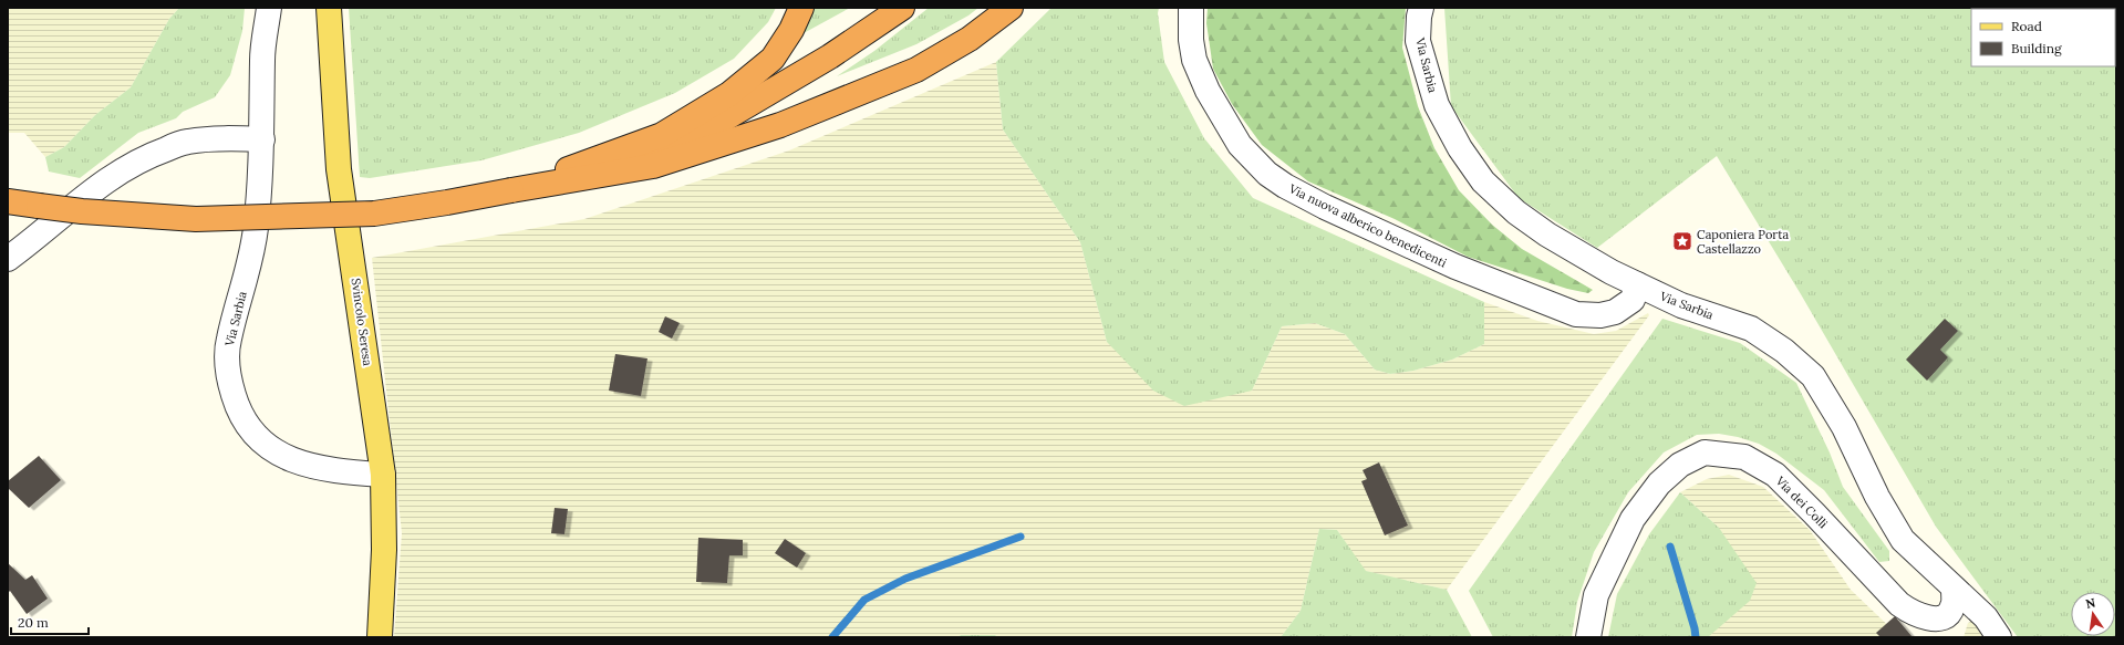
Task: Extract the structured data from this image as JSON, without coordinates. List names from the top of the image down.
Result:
{
  "streets": {
    "main road": ["Svincolo Seresa"],
    "street": ["Via Sarbia", "Via nuova alberico benedicenti", "Via dei Colli"]
  },
  "crossings": [
    ["Via Sarbia", "Via nuova alberico benedicenti"],
    ["Via Sarbia", "Svincolo Seresa"],
    ["Via Sarbia", "Via dei Colli"]
  ],
  "places": {
    "place": ["Caponiera Porta Castellazzo"]
  },
  "legend": ["Road", "Building"],
  "scale_bar": "20 m",
  "north": "top"
}
